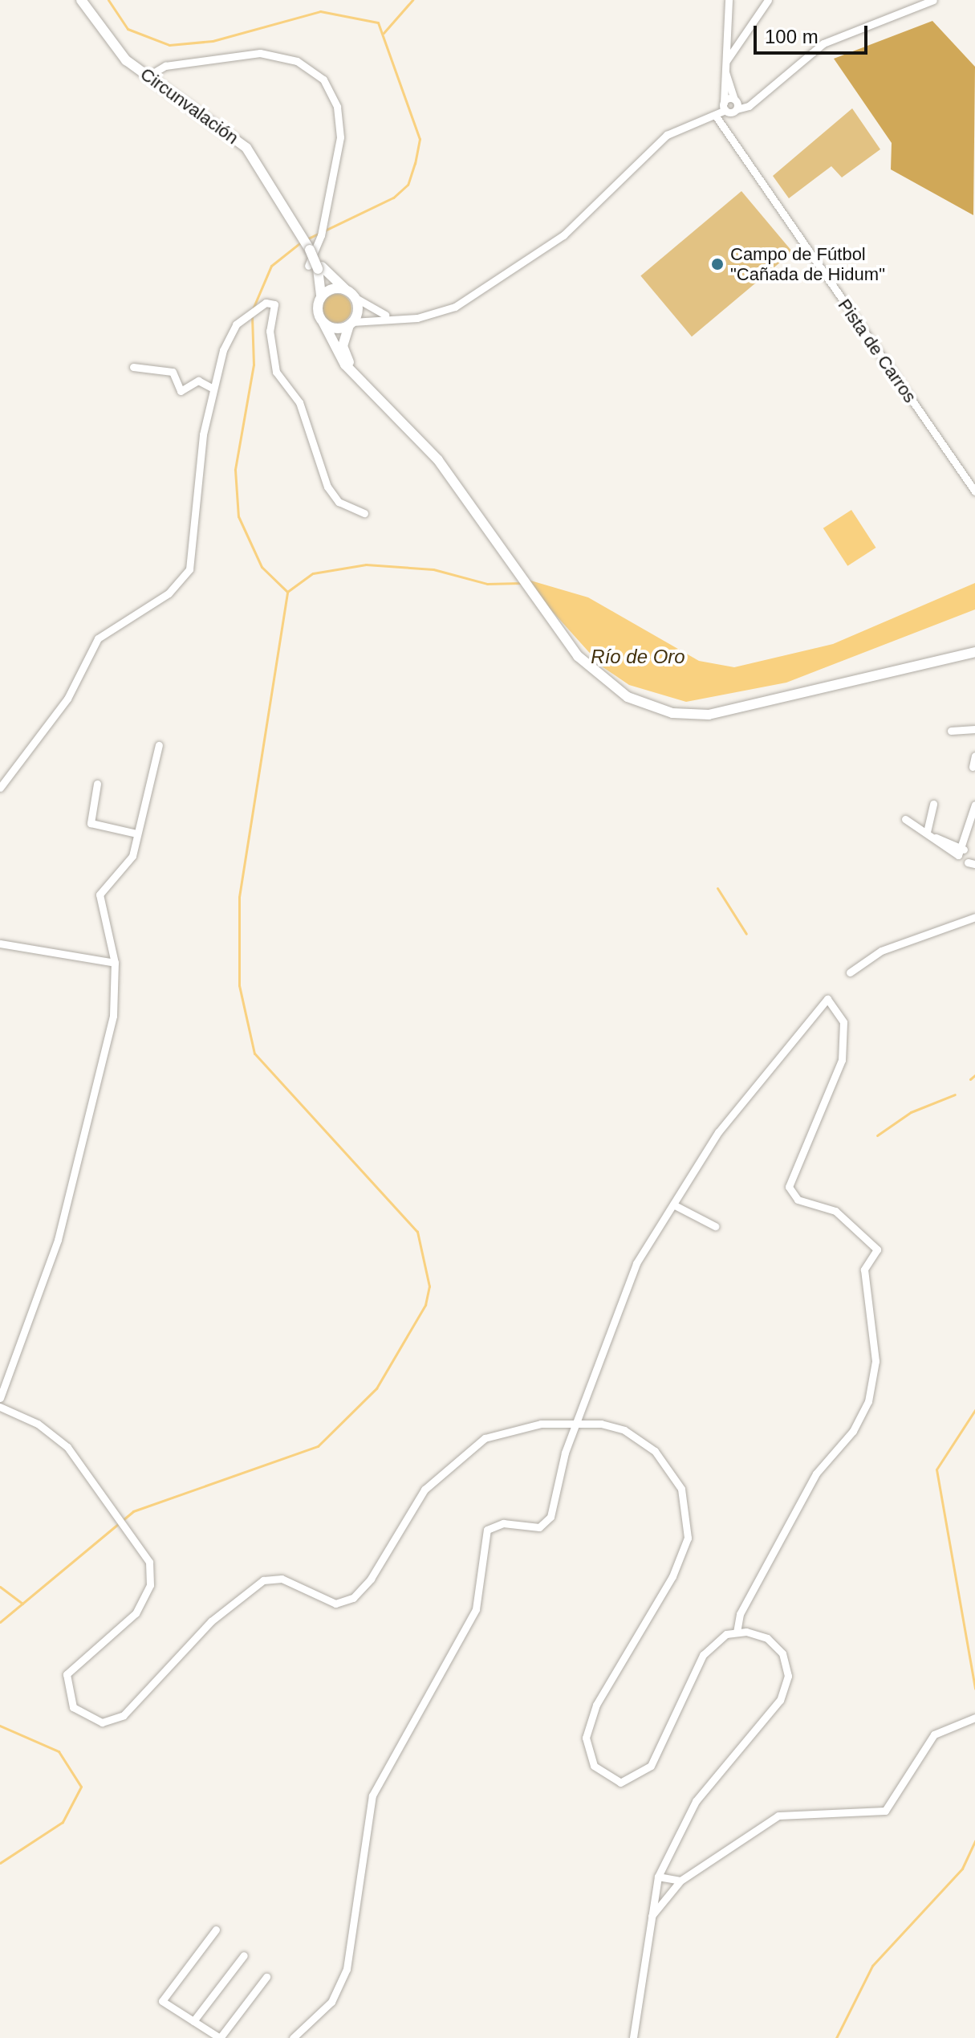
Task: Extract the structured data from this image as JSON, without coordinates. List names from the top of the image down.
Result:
{
  "streets": {
    "main road": ["Circunvalación"],
    "street": ["Pista de Carros"]
  },
  "water": ["Río de Oro"],
  "places": ["Campo de Fútbol \"Cañada de Hidum\""],
  "scale_bar": "100 m"
}
